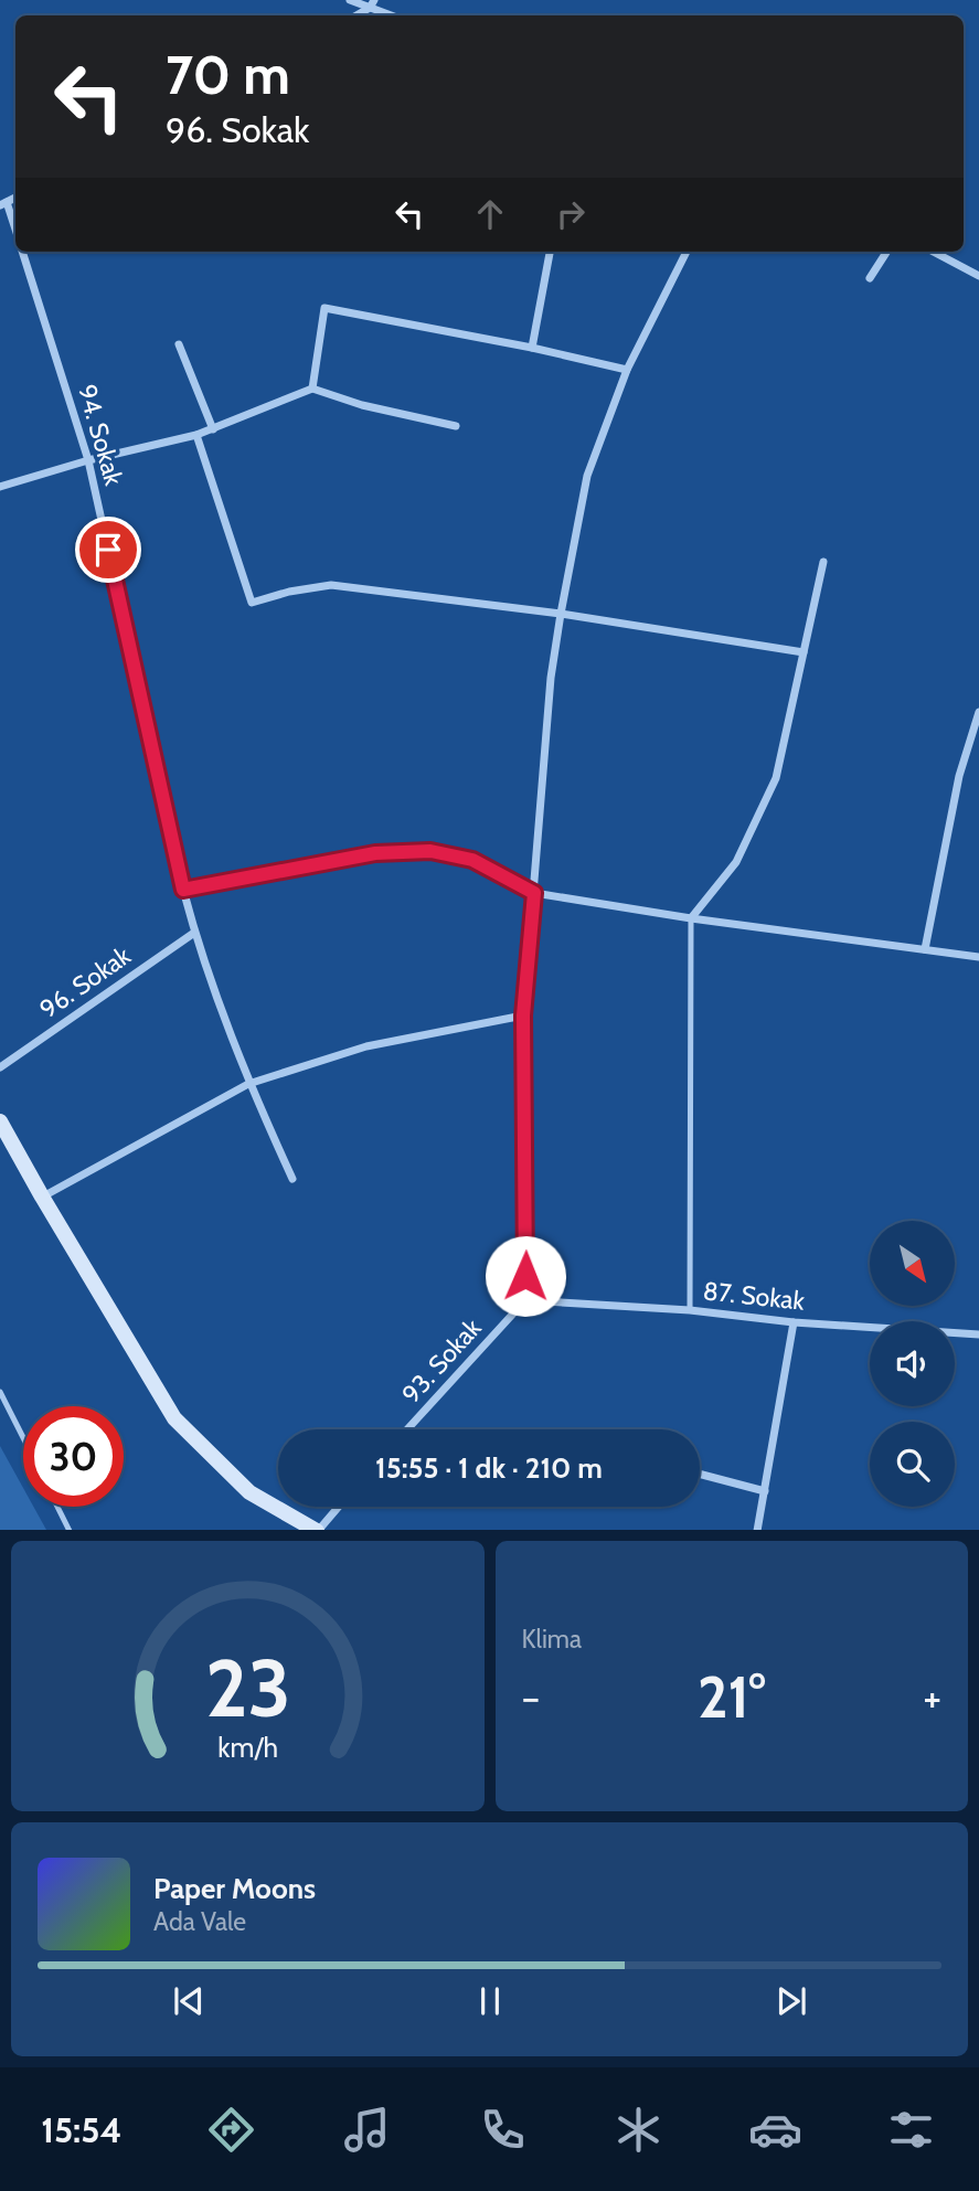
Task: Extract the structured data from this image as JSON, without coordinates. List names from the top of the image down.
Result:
{
  "streets": {
    "street": [
      "94. Sokak",
      "96. Sokak",
      "87. Sokak",
      "93. Sokak"
    ]
  },
  "crossings": [
    ["94. Sokak", "96. Sokak"],
    ["87. Sokak", "93. Sokak"]
  ],
  "north": "bottom right",
  "page": {
    "turn": ["70 m", "96. Sokak"],
    "limit": "30",
    "trip": "15:55 · 1 dk · 210 m",
    "tile": "Klima",
    "heat": ["−", "21°", "+"],
    "song": ["Paper Moons", "Ada Vale"],
    "tabs": "15:54",
    "gauge": ["23", "km/h"]
  }
}
